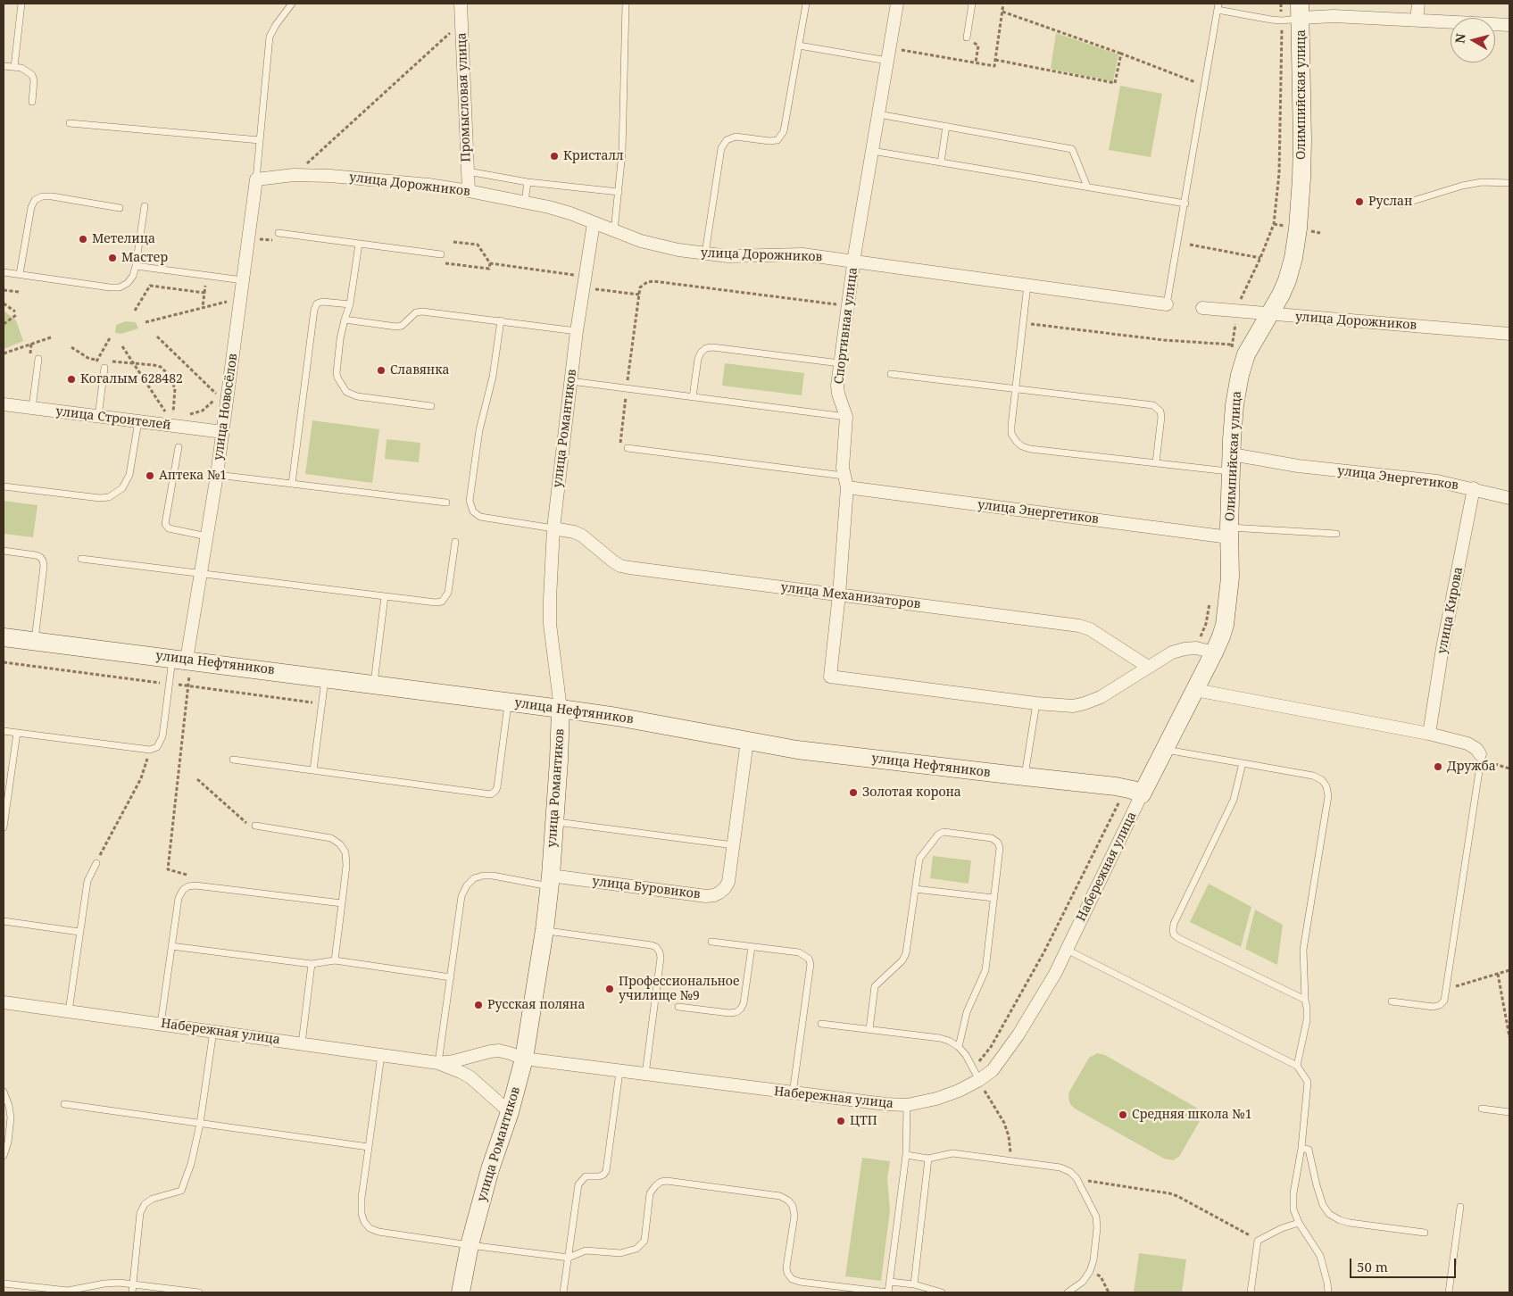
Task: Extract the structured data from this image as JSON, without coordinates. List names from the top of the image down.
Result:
{
  "streets": {
    "street": [
      "Олимпийская улица",
      "Промысловая улица",
      "улица Дорожников",
      "Спортивная улица",
      "улица Новосёлов",
      "улица Строителей",
      "улица Романтиков",
      "улица Энергетиков",
      "улица Механизаторов",
      "улица Кирова",
      "улица Нефтяников",
      "Набережная улица",
      "улица Буровиков"
    ]
  },
  "crossings": [
    ["Олимпийская улица", "улица Дорожников"],
    ["Олимпийская улица", "улица Энергетиков"],
    ["Олимпийская улица", "улица Нефтяников"],
    ["Олимпийская улица", "Набережная улица"],
    ["Промысловая улица", "улица Дорожников"],
    ["улица Дорожников", "Спортивная улица"],
    ["улица Дорожников", "улица Новосёлов"],
    ["улица Дорожников", "улица Романтиков"],
    ["Спортивная улица", "улица Энергетиков"],
    ["Спортивная улица", "улица Механизаторов"],
    ["улица Новосёлов", "улица Строителей"],
    ["улица Новосёлов", "улица Нефтяников"],
    ["улица Романтиков", "улица Механизаторов"],
    ["улица Романтиков", "улица Нефтяников"],
    ["улица Романтиков", "Набережная улица"],
    ["улица Романтиков", "улица Буровиков"],
    ["улица Энергетиков", "улица Кирова"],
    ["улица Нефтяников", "Набережная улица"],
    ["улица Нефтяников", "улица Буровиков"]
  ],
  "places": [
    "Кристалл",
    "Руслан",
    "Метелица",
    "Мастер",
    "Славянка",
    "Когалым 628482",
    "Аптека №1",
    "Дружба",
    "Золотая корона",
    "Профессиональное училище №9",
    "Русская поляна",
    "Средняя школа №1",
    "ЦТП"
  ],
  "scale_bar": "50 m",
  "north": "left"
}
